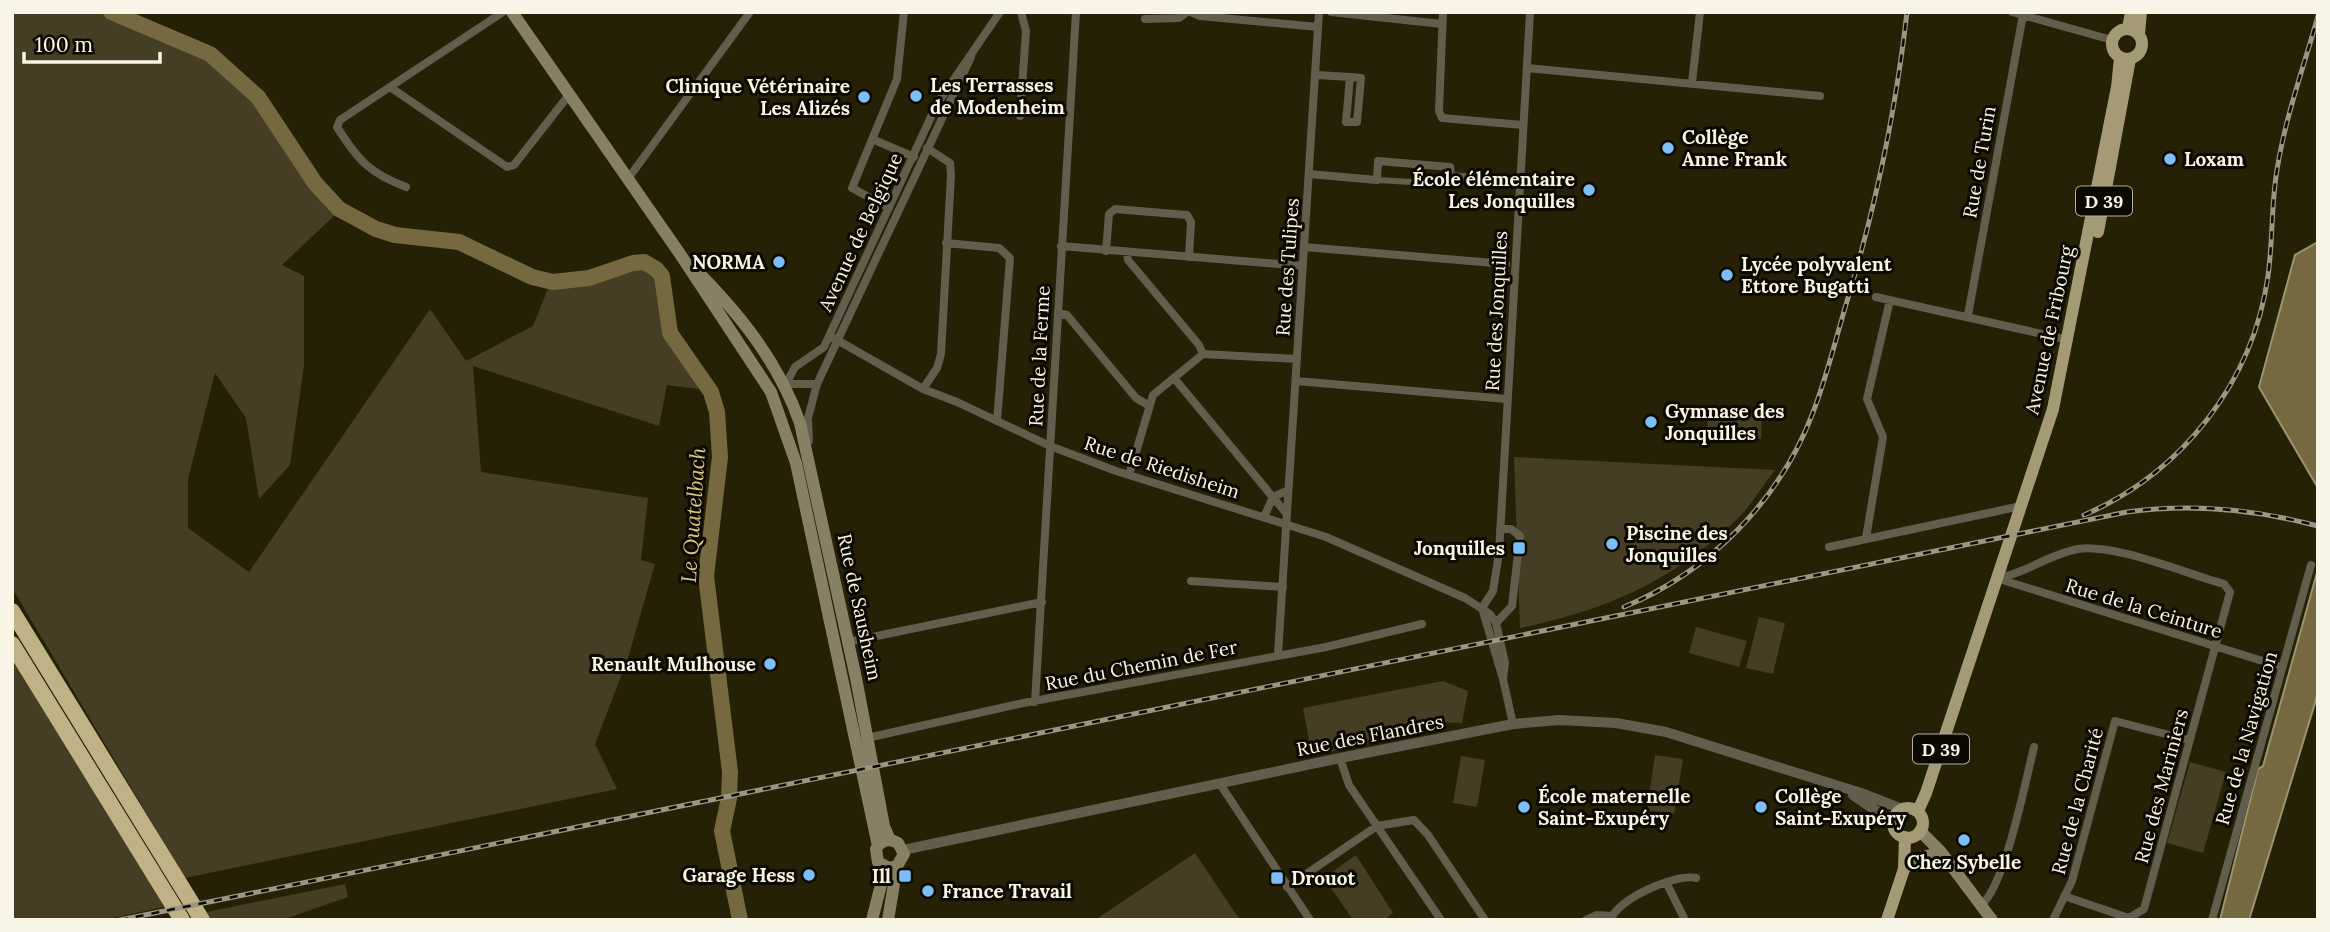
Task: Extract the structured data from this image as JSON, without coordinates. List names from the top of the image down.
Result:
{
  "streets": {
    "main road": ["D 39", "Avenue de Fribourg", "Rue de Sausheim"],
    "street": [
      "Rue de Turin",
      "Avenue de Belgique",
      "Rue des Tulipes",
      "Rue des Jonquilles",
      "Rue de la Ferme",
      "Rue de Riedisheim",
      "Rue de la Ceinture",
      "Rue du Chemin de Fer",
      "Rue des Flandres",
      "Rue de la Navigation",
      "Rue des Mariniers",
      "Rue de la Charité"
    ]
  },
  "crossings": [
    ["D 39", "Avenue de Fribourg"],
    ["D 39", "Rue de la Ceinture"],
    ["D 39", "Rue des Flandres"],
    ["D 39", "Rue des Mariniers"],
    ["Avenue de Belgique", "Rue de Riedisheim"],
    ["Avenue de Belgique", "Rue de Sausheim"],
    ["Rue des Tulipes", "Rue de Riedisheim"],
    ["Rue des Tulipes", "Rue du Chemin de Fer"],
    ["Rue des Jonquilles", "Rue de Riedisheim"],
    ["Avenue de Fribourg", "Rue de la Ceinture"],
    ["Avenue de Fribourg", "Rue des Mariniers"],
    ["Rue de la Ferme", "Rue de Riedisheim"],
    ["Rue de la Ferme", "Rue du Chemin de Fer"],
    ["Rue de Sausheim", "Rue du Chemin de Fer"],
    ["Rue de Sausheim", "Rue des Flandres"],
    ["Rue de la Ceinture", "Rue de la Navigation"],
    ["Rue de la Ceinture", "Rue des Mariniers"],
    ["Rue des Mariniers", "Rue de la Charité"]
  ],
  "water": ["Le Quatelbach"],
  "places": {
    "other": [
      "Les Terrasses de Modenheim",
      "Clinique Vétérinaire Les Alizés",
      "Collège Anne Frank",
      "Loxam",
      "École élémentaire Les Jonquilles",
      "NORMA",
      "Lycée polyvalent Ettore Bugatti",
      "Gymnase des Jonquilles",
      "Piscine des Jonquilles",
      "Renault Mulhouse",
      "École maternelle Saint-Exupéry",
      "Collège Saint-Exupéry",
      "Chez Sybelle",
      "Garage Hess",
      "France Travail"
    ],
    "transit": ["Jonquilles", "Ill", "Drouot"]
  },
  "scale_bar": "100 m"
}
